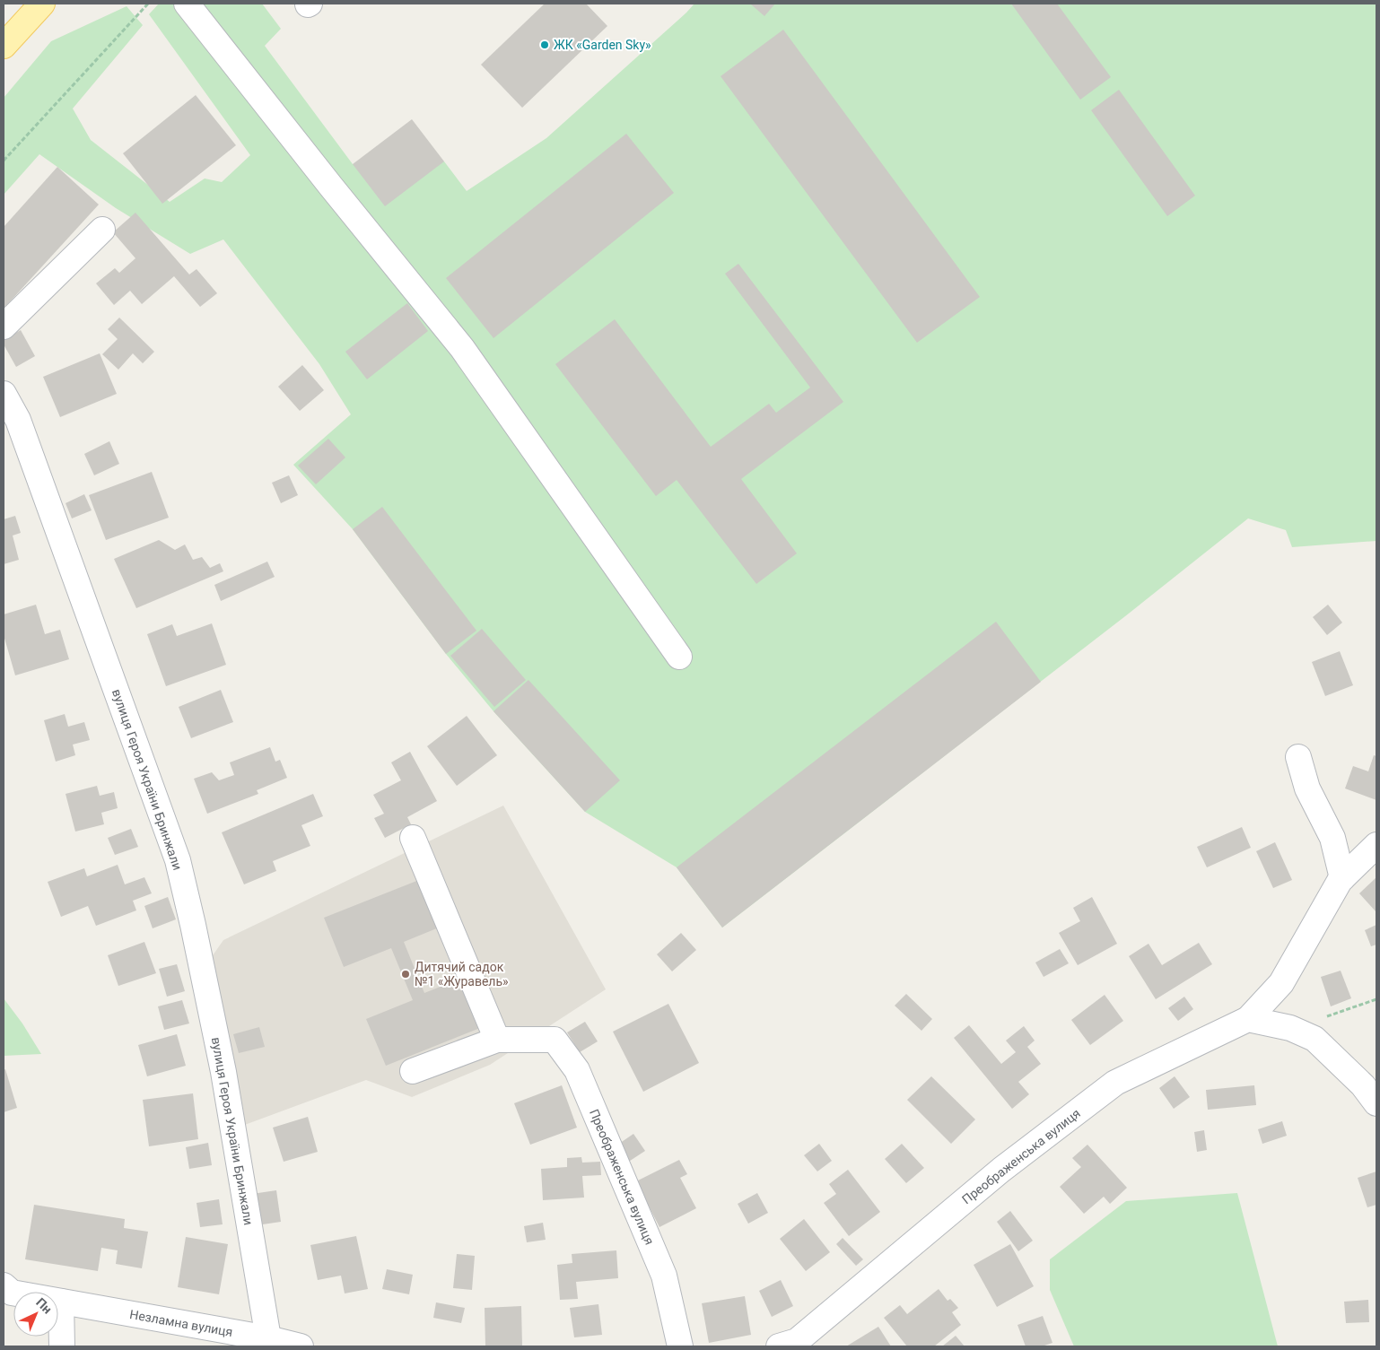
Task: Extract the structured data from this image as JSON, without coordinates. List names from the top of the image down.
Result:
{
  "streets": {
    "street": ["вулиця Героя України Бринжали", "Преображенська вулиця", "Незламна вулиця"]
  },
  "crossings": [
    ["вулиця Героя України Бринжали", "Незламна вулиця"]
  ],
  "places": ["ЖК «Garden Sky»", "Дитячий садок №1 «Журавель»"],
  "north": "top right"
}
